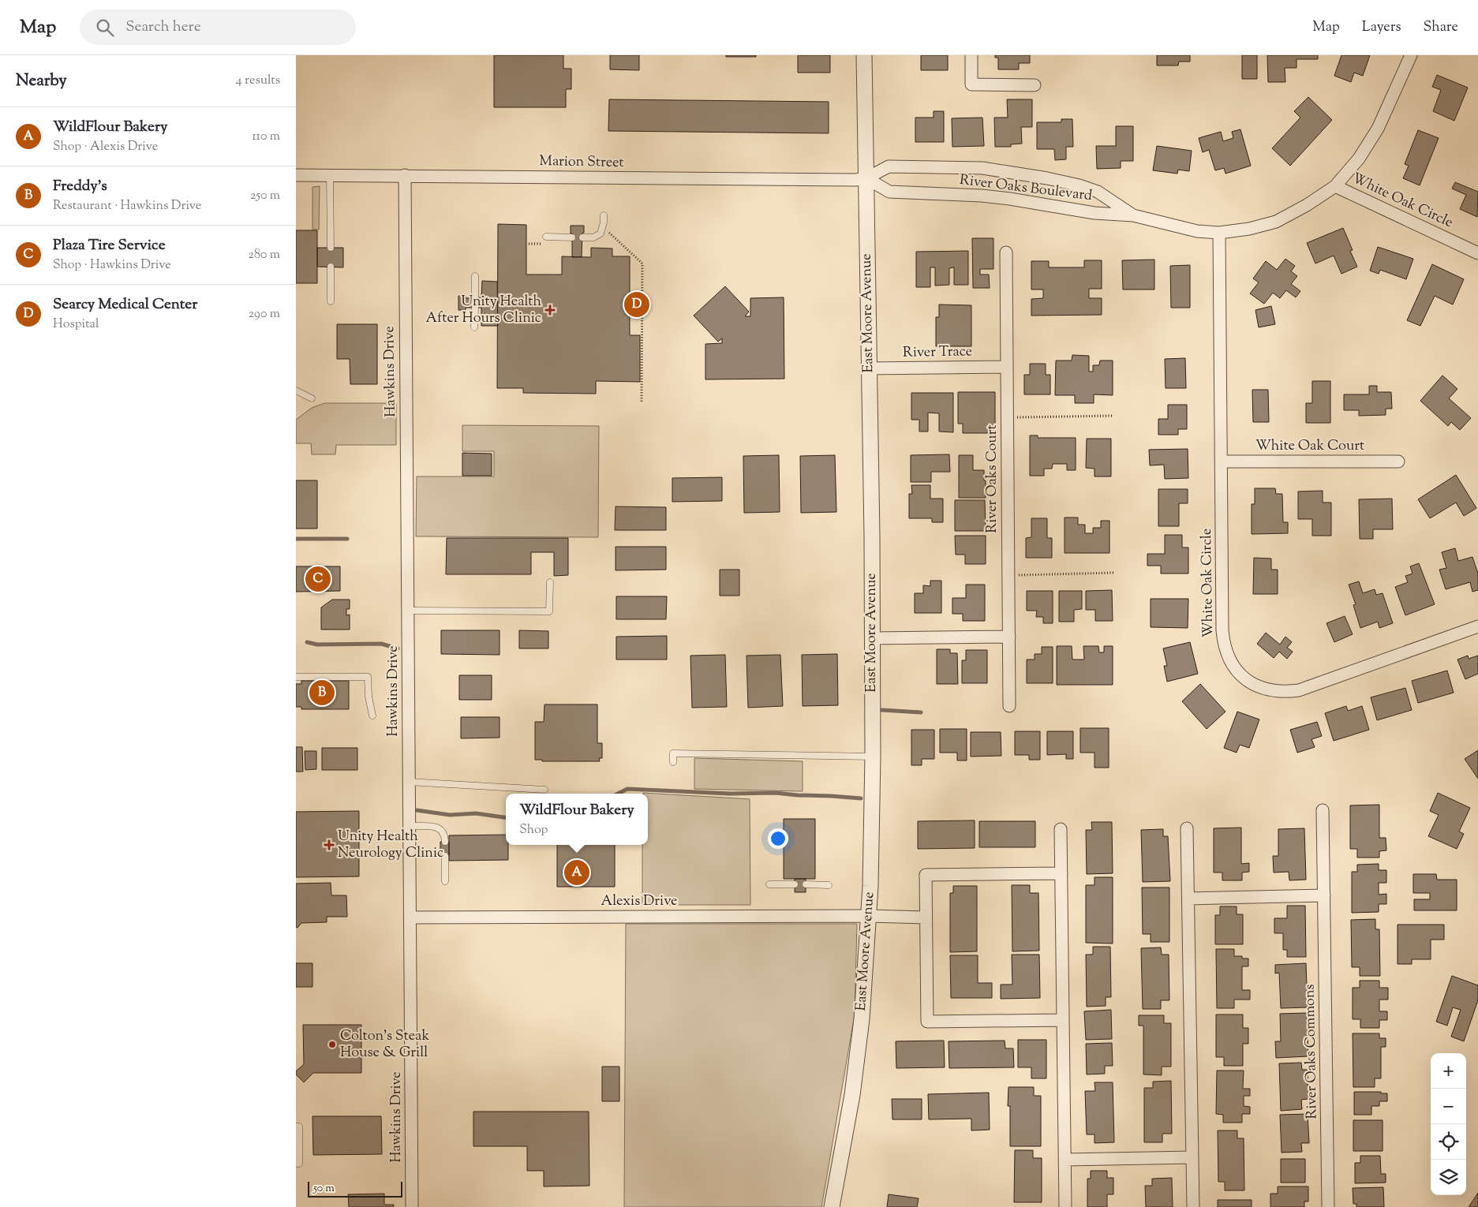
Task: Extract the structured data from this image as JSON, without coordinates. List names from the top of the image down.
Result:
{
  "streets": {
    "street": [
      "Marion Street",
      "River Oaks Boulevard",
      "White Oak Circle",
      "East Moore Avenue",
      "River Trace",
      "Hawkins Drive",
      "White Oak Court",
      "River Oaks Court",
      "Alexis Drive",
      "River Oaks Commons"
    ]
  },
  "crossings": [
    ["Marion Street", "River Oaks Boulevard"],
    ["Marion Street", "East Moore Avenue"],
    ["Marion Street", "Hawkins Drive"],
    ["River Oaks Boulevard", "White Oak Circle"],
    ["River Oaks Boulevard", "East Moore Avenue"],
    ["White Oak Circle", "White Oak Court"],
    ["East Moore Avenue", "River Trace"],
    ["East Moore Avenue", "Alexis Drive"],
    ["River Trace", "River Oaks Court"],
    ["Hawkins Drive", "Alexis Drive"]
  ],
  "places": {
    "health": ["Unity Health After Hours Clinic", "Unity Health Neurology Clinic"],
    "other": ["Colton's Steak House & Grill"]
  },
  "scale_bar": "50 m",
  "page": {
    "header": "Map",
    "search": "Search here",
    "nav": ["Map", "Layers", "Share"],
    "heading": ["Nearby", "4 results"],
    "list": [
      {
        "mark": "A",
        "name": "WildFlour Bakery",
        "note": "Shop · Alexis Drive",
        "value": "110 m"
      },
      {
        "mark": "B",
        "name": "Freddy's",
        "note": "Restaurant · Hawkins Drive",
        "value": "250 m"
      },
      {
        "mark": "C",
        "name": "Plaza Tire Service",
        "note": "Shop · Hawkins Drive",
        "value": "280 m"
      },
      {
        "mark": "D",
        "name": "Searcy Medical Center",
        "note": "Hospital",
        "value": "290 m"
      }
    ],
    "pins": [
      "D",
      "C",
      "B",
      "A"
    ],
    "popup": ["WildFlour Bakery", "Shop"],
    "map_buttons": ["+", "−"],
    "scale": "50 m"
  }
}
